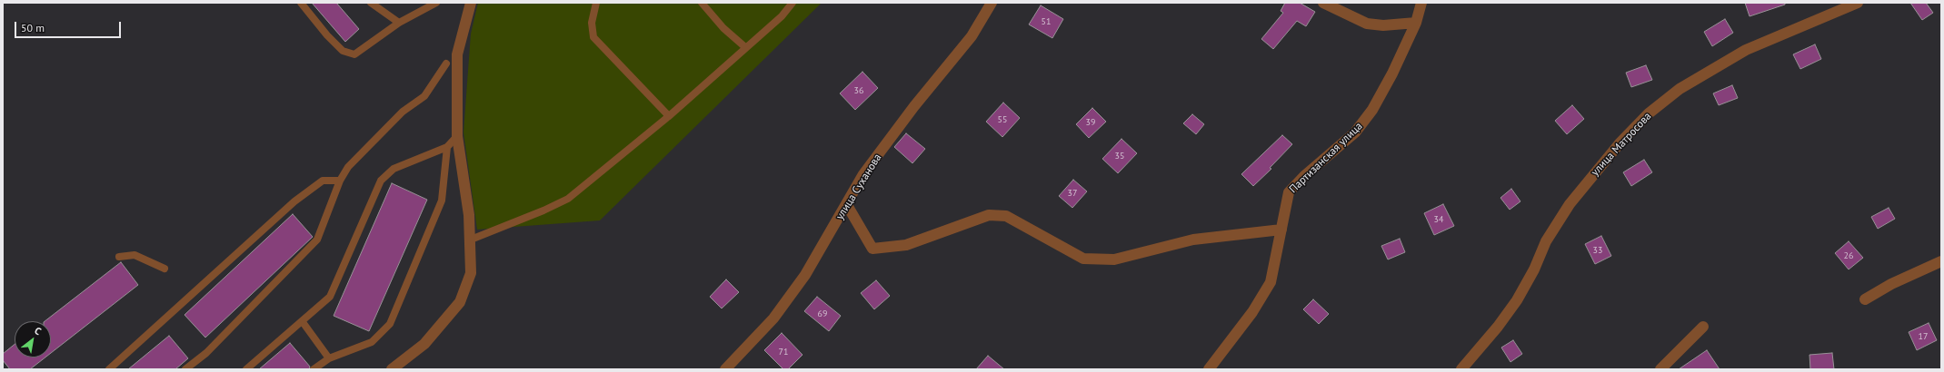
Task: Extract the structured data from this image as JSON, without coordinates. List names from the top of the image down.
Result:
{
  "streets": {
    "street": ["улица Матросова", "Партизанская улица", "улица Суханова"]
  },
  "house_numbers": [
    "51",
    "36",
    "55",
    "39",
    "35",
    "37",
    "34",
    "33",
    "26",
    "69",
    "17",
    "71"
  ],
  "scale_bar": "50 m",
  "north": "top right"
}
